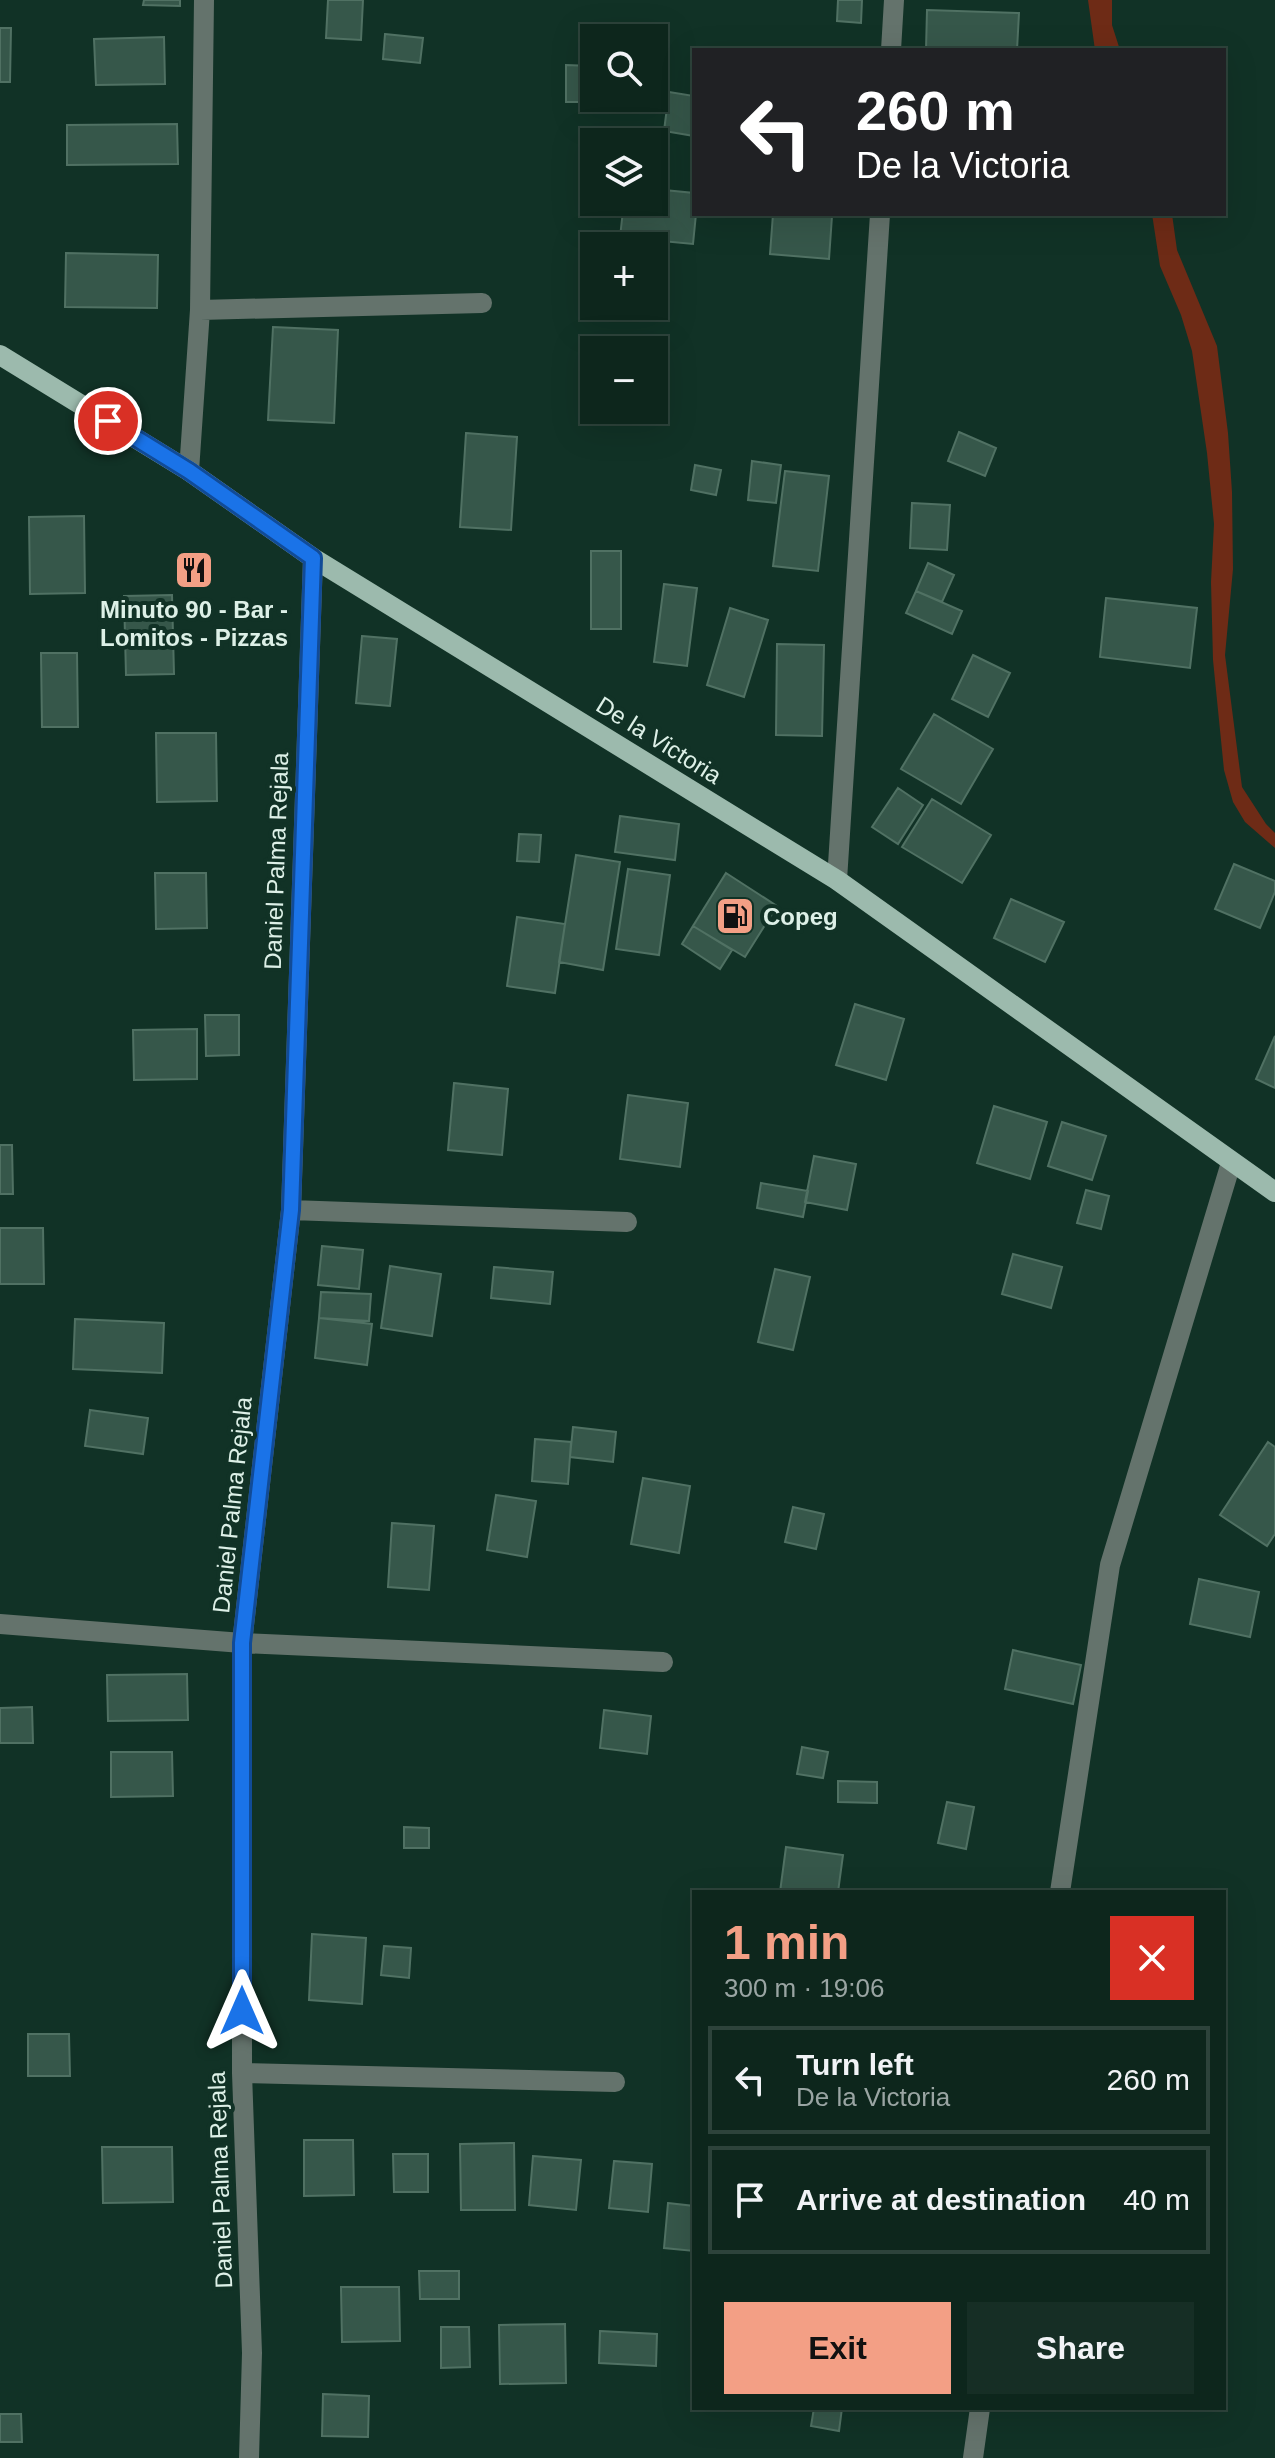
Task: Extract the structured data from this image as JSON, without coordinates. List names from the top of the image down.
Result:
{
  "streets": {
    "main road": ["De la Victoria"],
    "street": ["Daniel Palma Rejala"]
  },
  "crossings": [
    ["De la Victoria", "Daniel Palma Rejala"]
  ],
  "places": {
    "restaurant": ["Minuto 90 - Bar - Lomitos - Pizzas"],
    "fuel station": ["Copeg"]
  },
  "page": {
    "map_buttons": ["+", "−"],
    "turn": ["260 m", "De la Victoria"],
    "heading": ["1 min", "300 m · 19:06"],
    "list": [
      {
        "name": "Turn left",
        "note": "De la Victoria",
        "value": "260 m"
      },
      {
        "name": "Arrive at destination",
        "value": "40 m"
      }
    ],
    "buttons": ["Exit", "Share"]
  }
}
